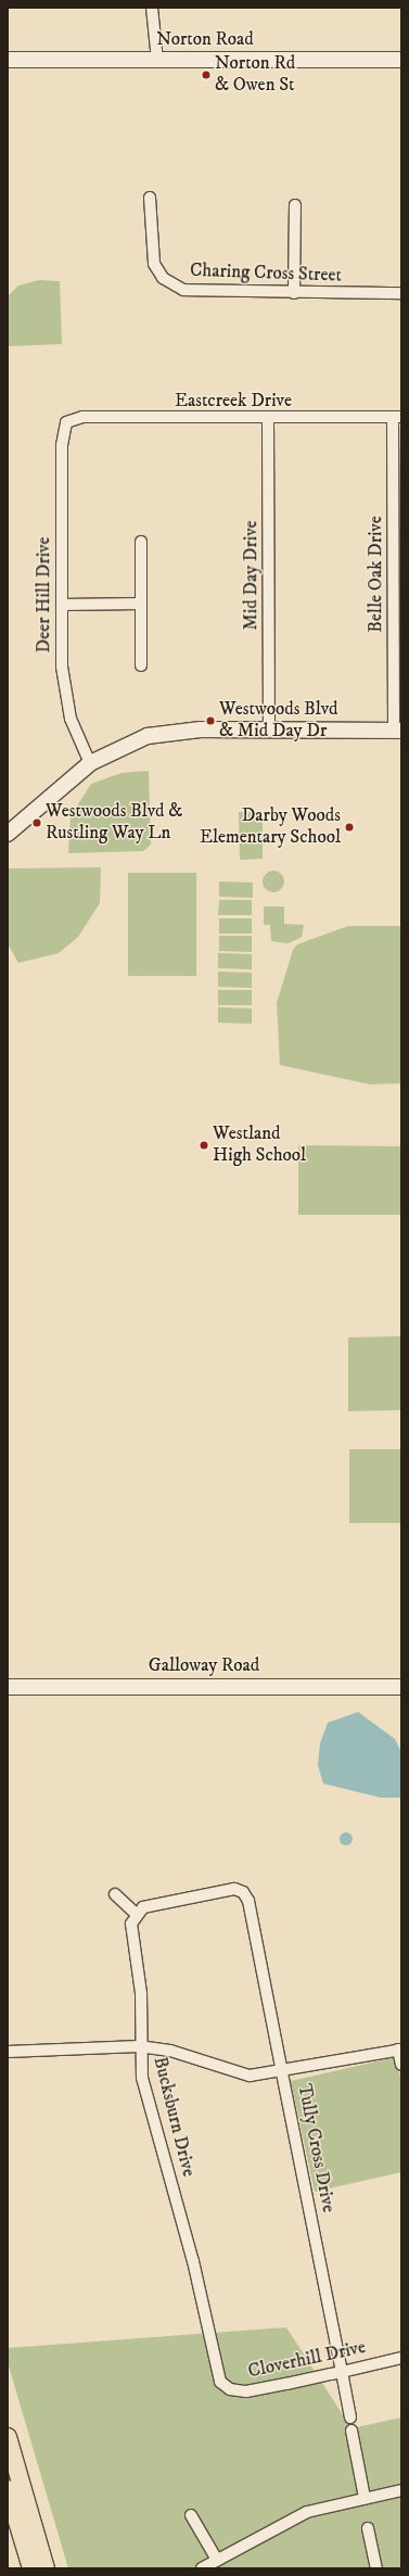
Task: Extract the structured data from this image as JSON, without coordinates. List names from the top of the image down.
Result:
{
  "streets": {
    "street": [
      "Norton Road",
      "Charing Cross Street",
      "Eastcreek Drive",
      "Belle Oak Drive",
      "Mid Day Drive",
      "Deer Hill Drive",
      "Galloway Road",
      "Bucksburn Drive",
      "Tully Cross Drive",
      "Cloverhill Drive"
    ]
  },
  "crossings": [
    ["Eastcreek Drive", "Belle Oak Drive"],
    ["Eastcreek Drive", "Mid Day Drive"],
    ["Eastcreek Drive", "Deer Hill Drive"],
    ["Bucksburn Drive", "Tully Cross Drive"],
    ["Bucksburn Drive", "Cloverhill Drive"],
    ["Tully Cross Drive", "Cloverhill Drive"]
  ],
  "places": [
    "Norton Rd & Owen St",
    "Westwoods Blvd & Mid Day Dr",
    "Westwoods Blvd & Rustling Way Ln",
    "Darby Woods Elementary School",
    "Westland High School"
  ]
}
